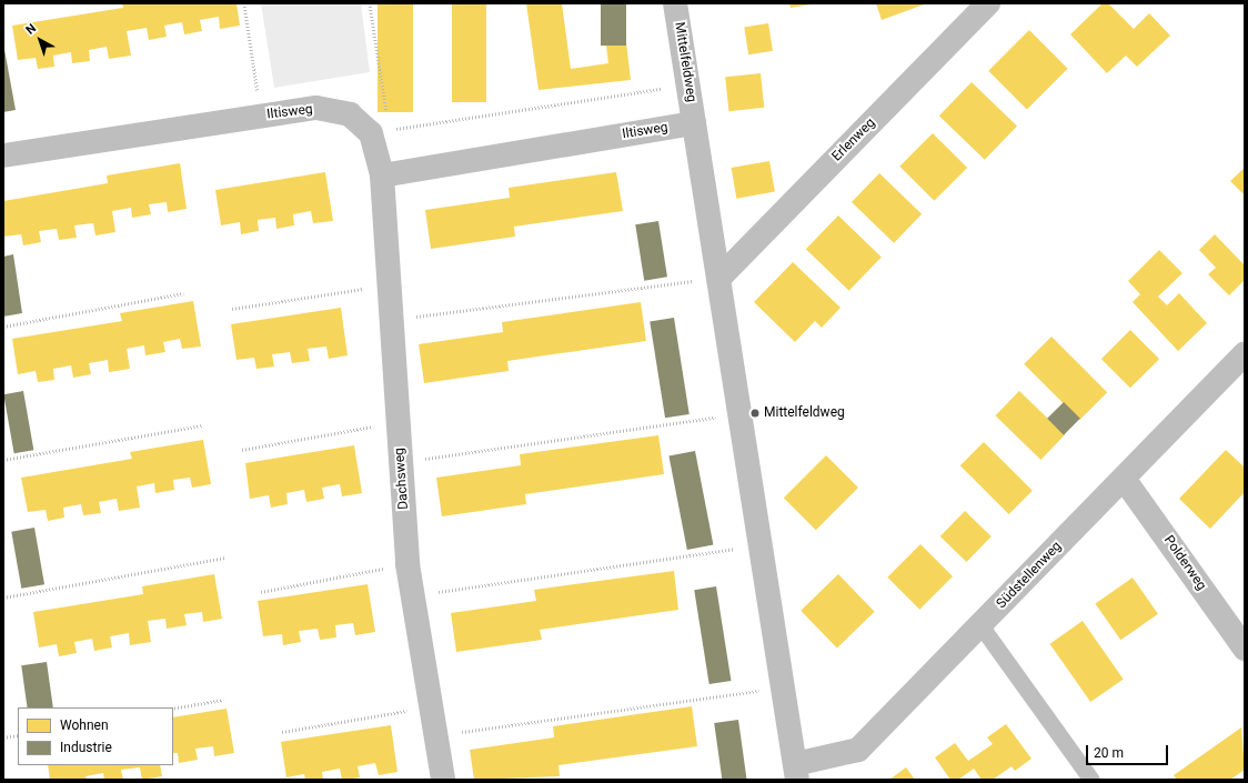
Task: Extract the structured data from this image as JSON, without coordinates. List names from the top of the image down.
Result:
{
  "streets": {
    "street": [
      "Mittelfeldweg",
      "Iltisweg",
      "Erlenweg",
      "Dachsweg",
      "Polderweg",
      "Südstellenweg"
    ]
  },
  "crossings": [
    ["Mittelfeldweg", "Iltisweg"],
    ["Mittelfeldweg", "Erlenweg"],
    ["Mittelfeldweg", "Südstellenweg"],
    ["Iltisweg", "Dachsweg"],
    ["Polderweg", "Südstellenweg"]
  ],
  "places": ["Mittelfeldweg"],
  "legend": ["Wohnen", "Industrie"],
  "scale_bar": "20 m",
  "north": "top left"
}
